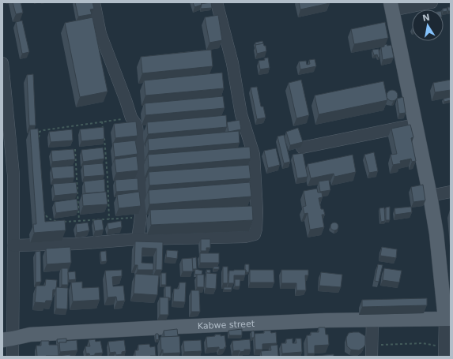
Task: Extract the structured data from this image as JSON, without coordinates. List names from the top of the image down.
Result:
{
  "streets": {
    "main road": ["Kabwe street"]
  },
  "north": "top"
}
